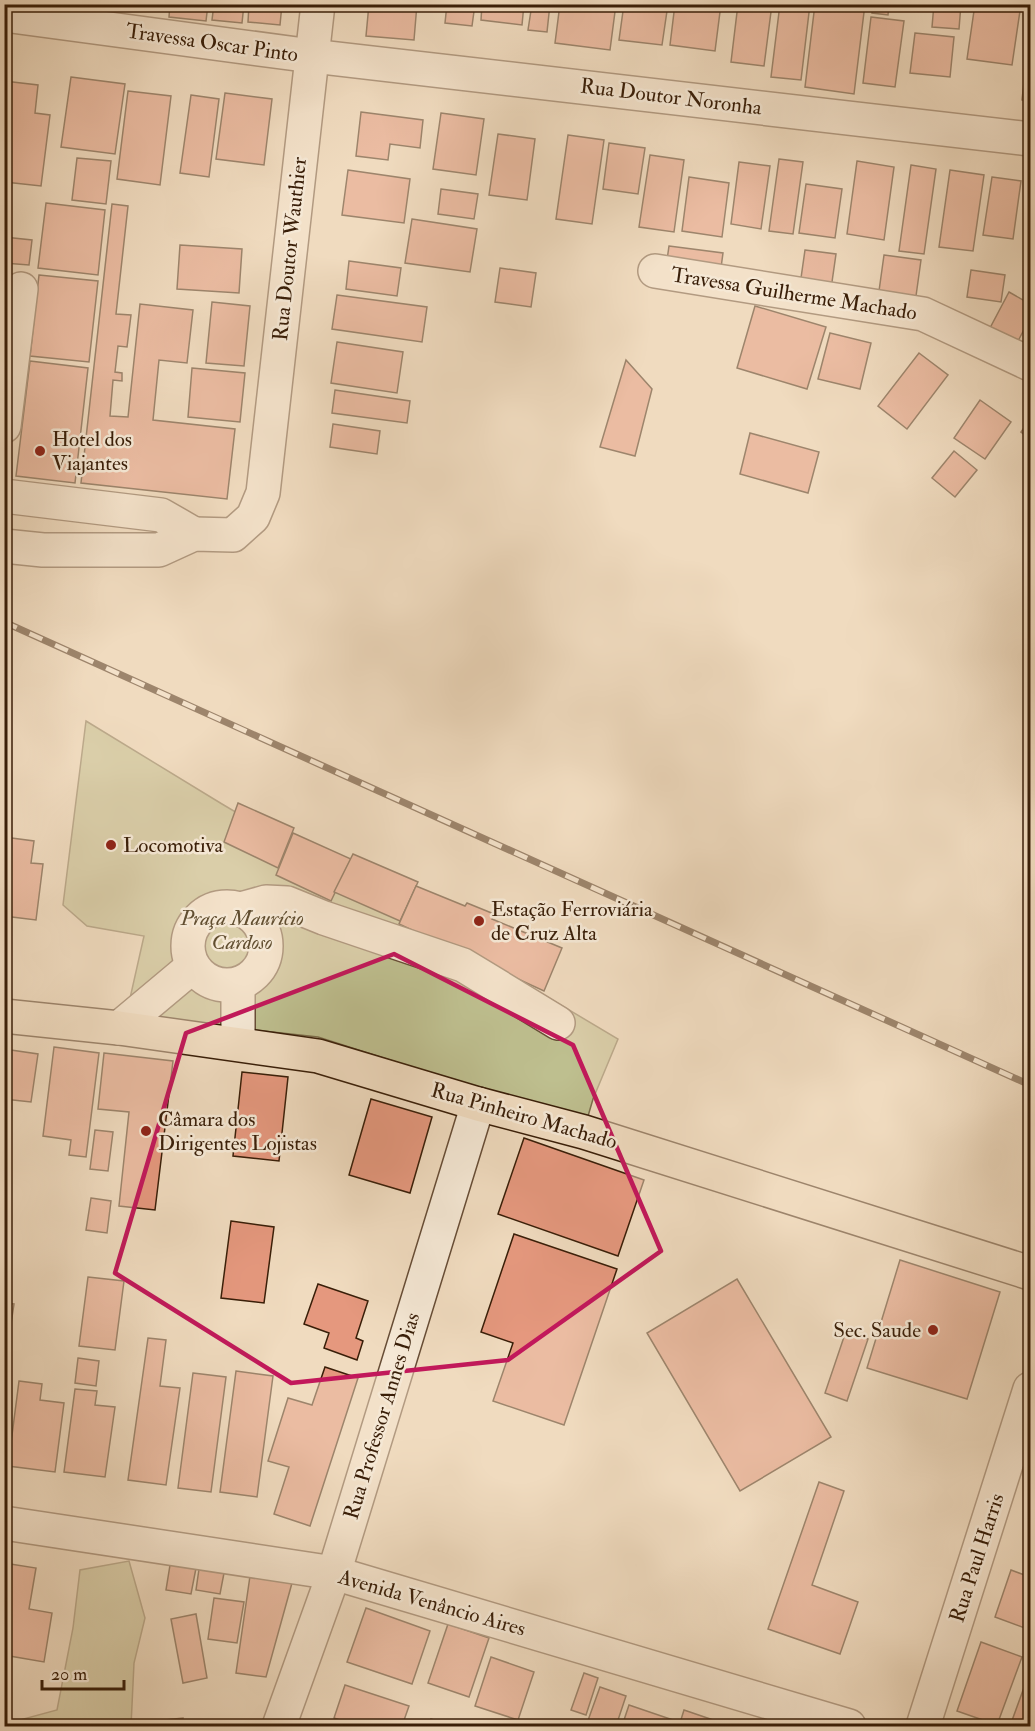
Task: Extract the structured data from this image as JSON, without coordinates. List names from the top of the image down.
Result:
{
  "streets": {
    "main road": ["Rua Pinheiro Machado"],
    "street": [
      "Travessa Oscar Pinto",
      "Rua Doutor Noronha",
      "Rua Doutor Wauthier",
      "Travessa Guilherme Machado",
      "Rua Professor Annes Dias",
      "Rua Paul Harris",
      "Avenida Venâncio Aires"
    ]
  },
  "crossings": [
    ["Travessa Oscar Pinto", "Rua Doutor Noronha"],
    ["Travessa Oscar Pinto", "Rua Doutor Wauthier"],
    ["Rua Doutor Noronha", "Rua Doutor Wauthier"],
    ["Rua Pinheiro Machado", "Rua Professor Annes Dias"],
    ["Rua Professor Annes Dias", "Avenida Venâncio Aires"]
  ],
  "parks": ["Praça Maurício Cardoso"],
  "places": [
    "Hotel dos Viajantes",
    "Locomotiva",
    "Estação Ferroviária de Cruz Alta",
    "Câmara dos Dirigentes Lojistas",
    "Sec. Saude"
  ],
  "scale_bar": "20 m"
}
